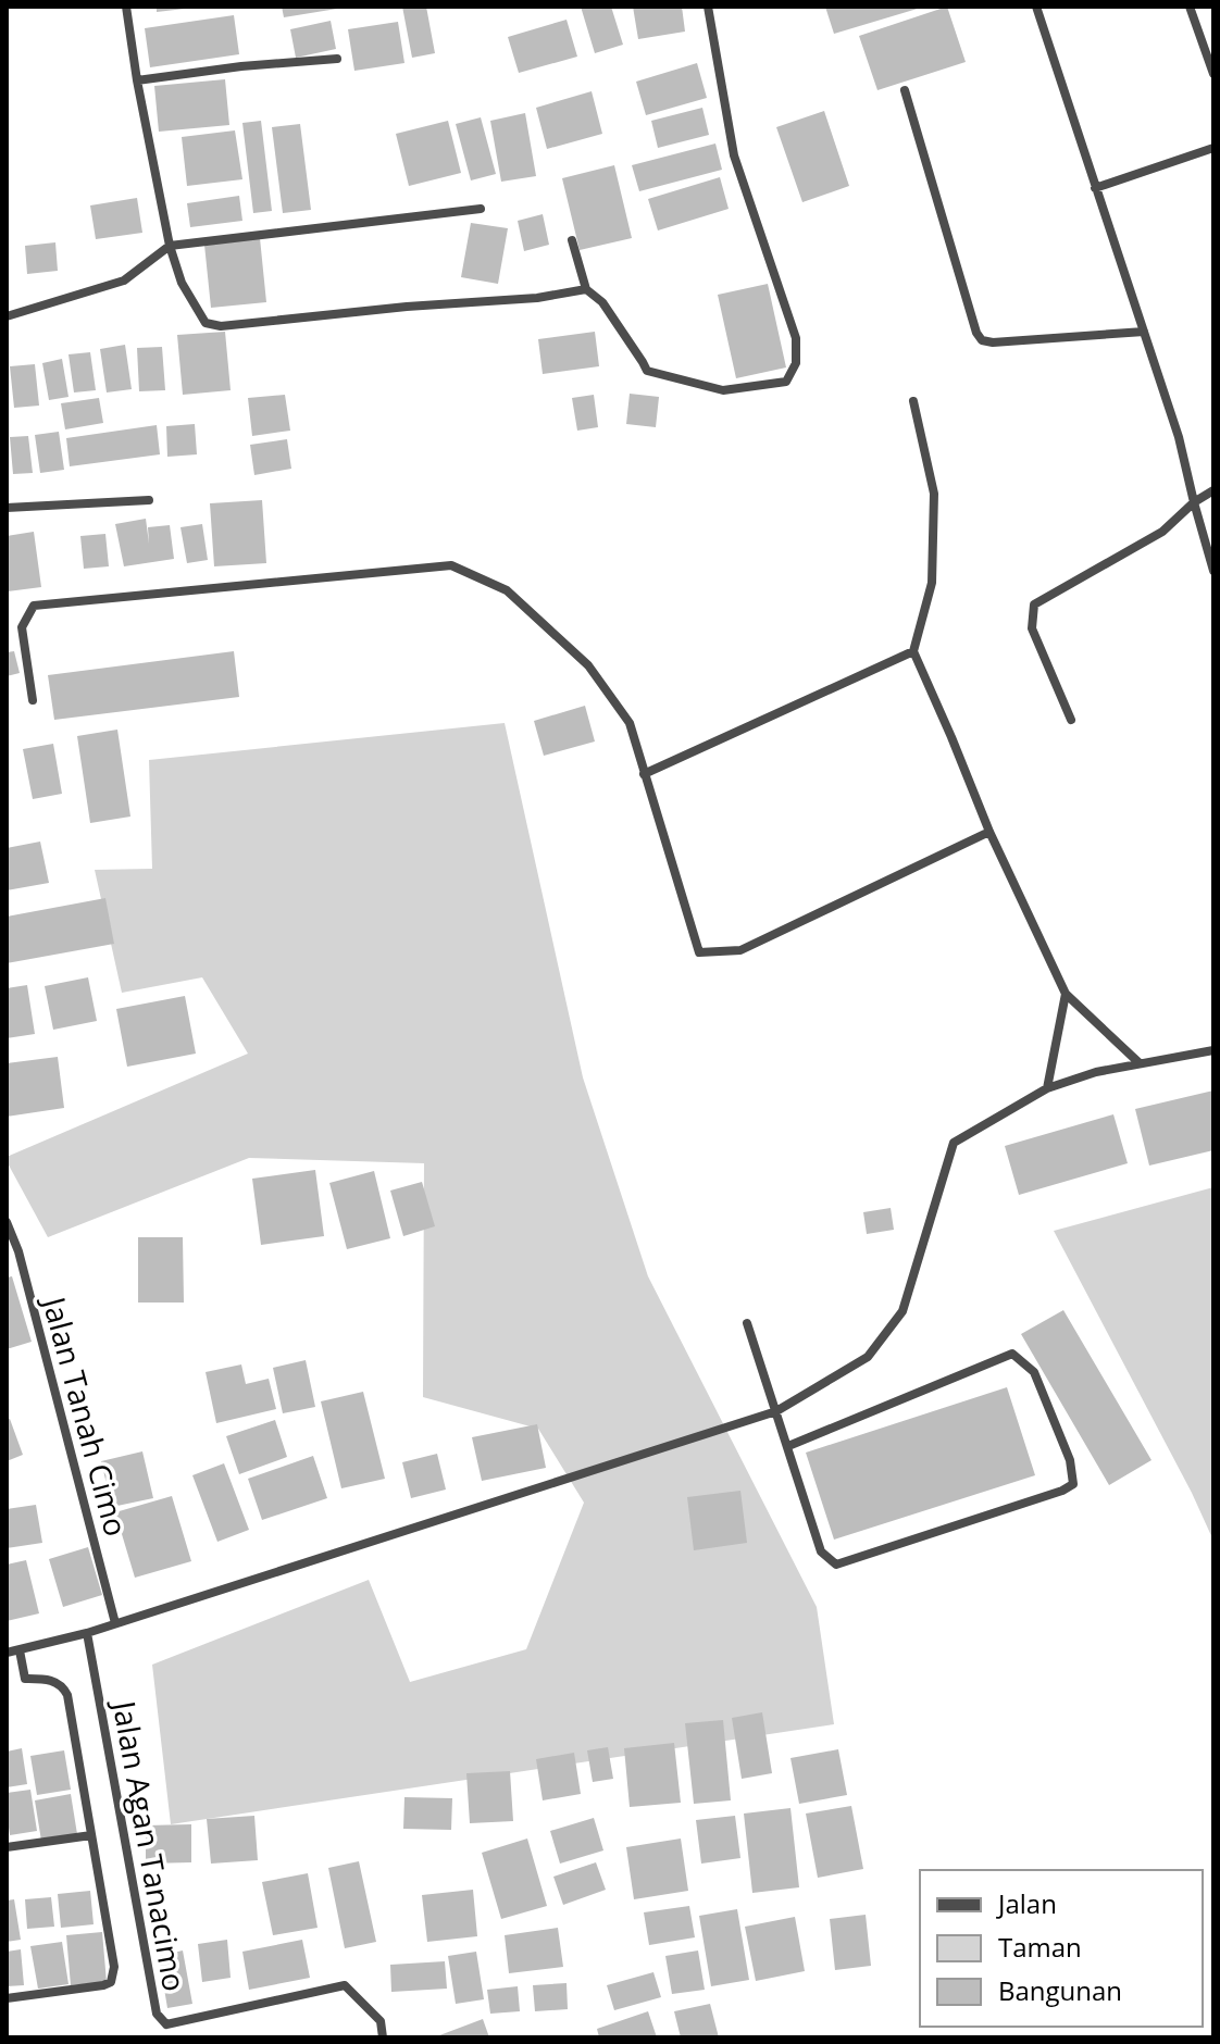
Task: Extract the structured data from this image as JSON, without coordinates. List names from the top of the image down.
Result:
{
  "streets": {
    "street": ["Jalan Tanah Cimo", "Jalan Agan Tanacimo"]
  },
  "legend": ["Jalan", "Taman", "Bangunan"]
}
